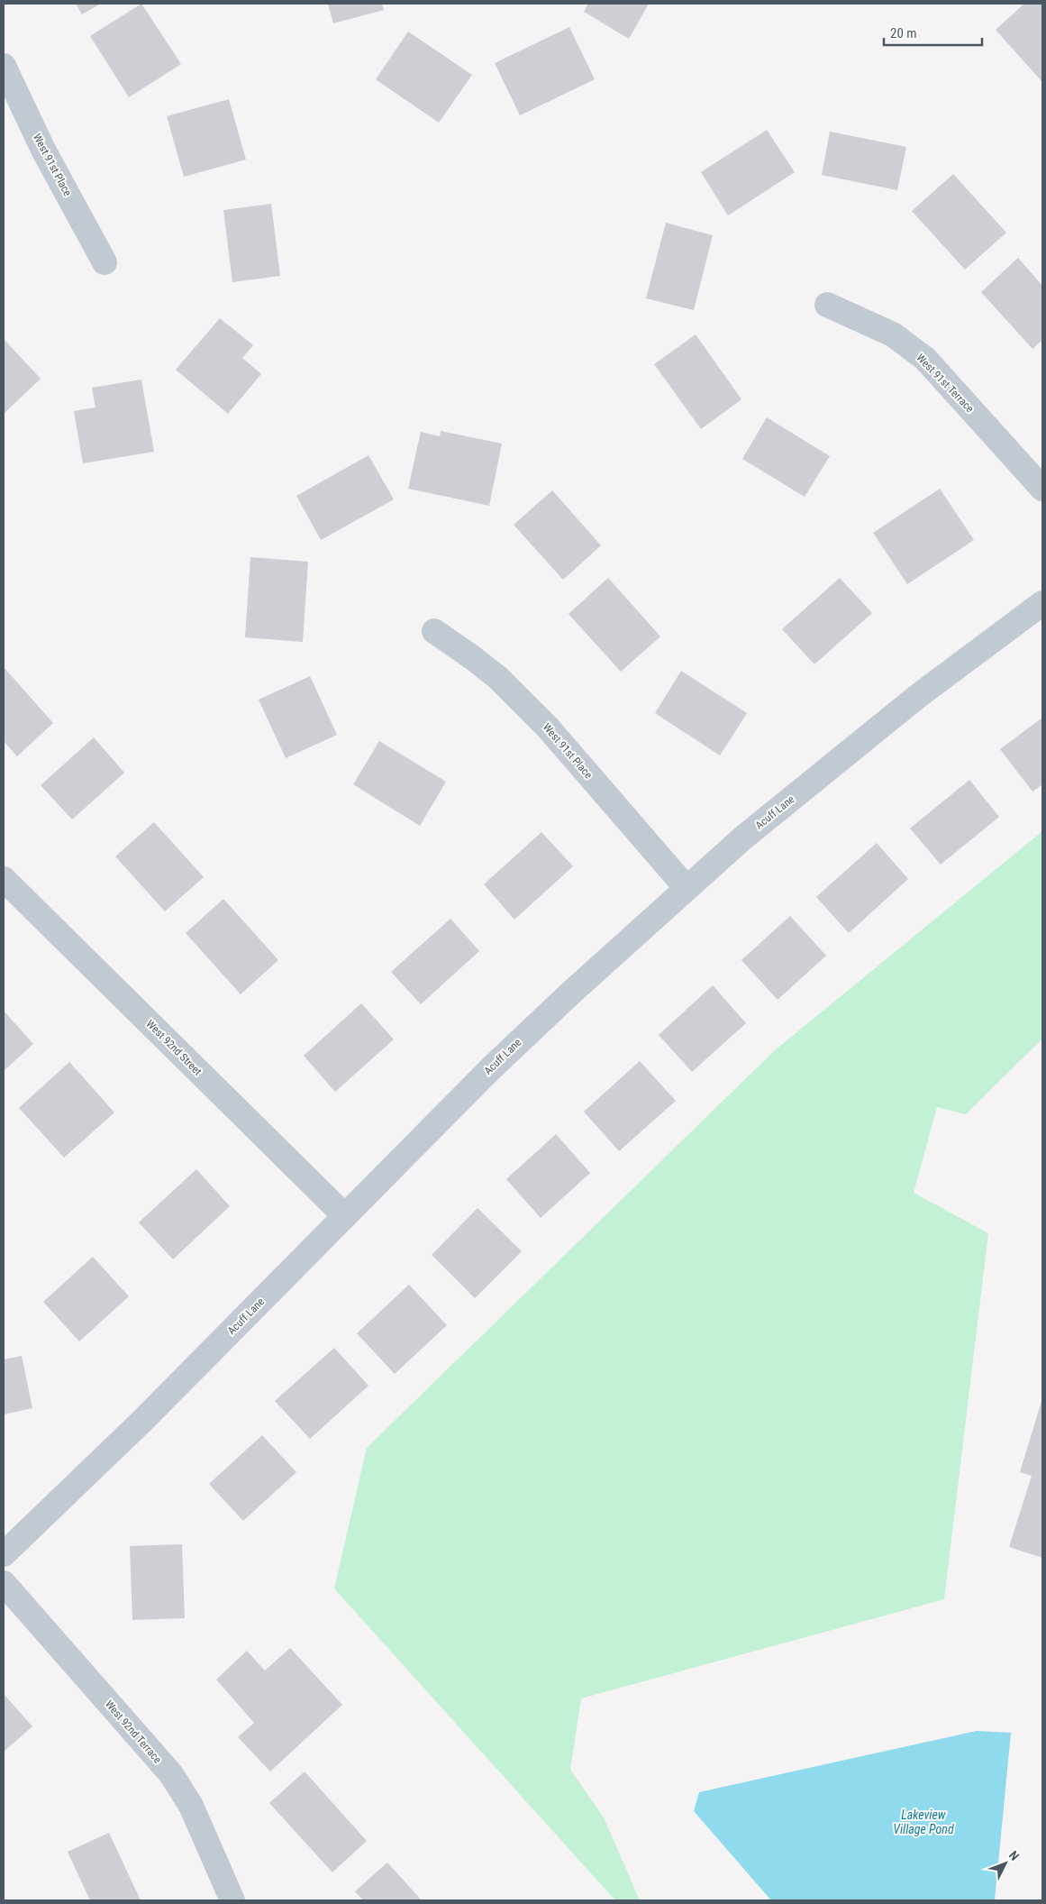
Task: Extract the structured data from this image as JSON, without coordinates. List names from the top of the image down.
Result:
{
  "streets": {
    "street": [
      "West 91st Place",
      "West 91st Terrace",
      "Acuff Lane",
      "West 92nd Street",
      "West 92nd Terrace"
    ]
  },
  "crossings": [
    ["West 91st Place", "Acuff Lane"],
    ["Acuff Lane", "West 92nd Street"]
  ],
  "water": ["Lakeview Village Pond"],
  "scale_bar": "20 m",
  "north": "top right"
}
